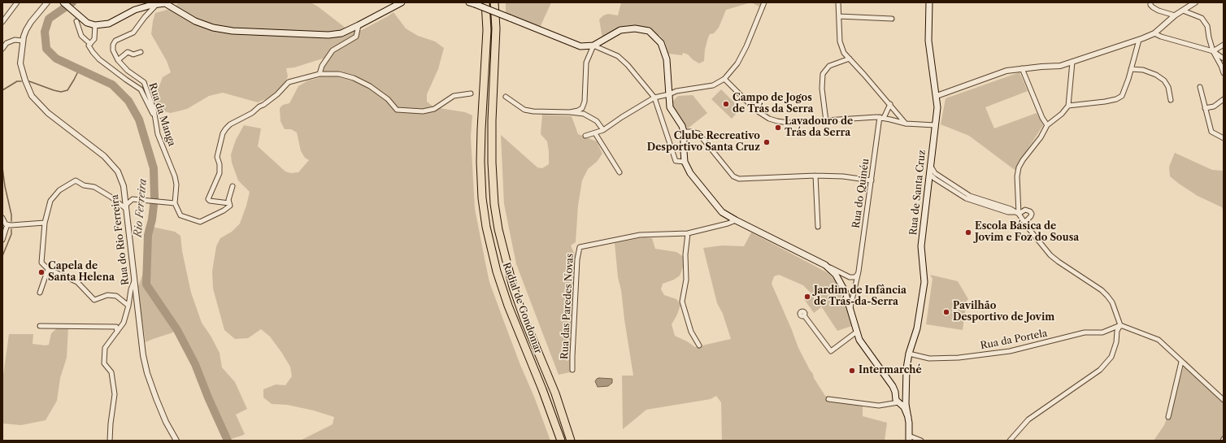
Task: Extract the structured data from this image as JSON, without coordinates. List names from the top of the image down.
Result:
{
  "streets": {
    "highway": ["Radial de Gondomar"],
    "main road": ["Rua de Santa Cruz"],
    "street": [
      "Rua da Manga",
      "Rua do Quinéu",
      "Rua do Rio Ferreira",
      "Rua das Paredes Novas",
      "Rua da Portela"
    ]
  },
  "crossings": [
    ["Rua de Santa Cruz", "Rua da Portela"]
  ],
  "water": ["Rio Ferreira"],
  "places": [
    "Campo de Jogos de Trás da Serra",
    "Lavadouro de Trás da Serra",
    "Clube Recreativo Desportivo Santa Cruz",
    "Escola Básica de Jovim e Foz do Sousa",
    "Capela de Santa Helena",
    "Jardim de Infância de Trás-da-Serra",
    "Pavilhão Desportivo de Jovim",
    "Intermarché"
  ]
}
